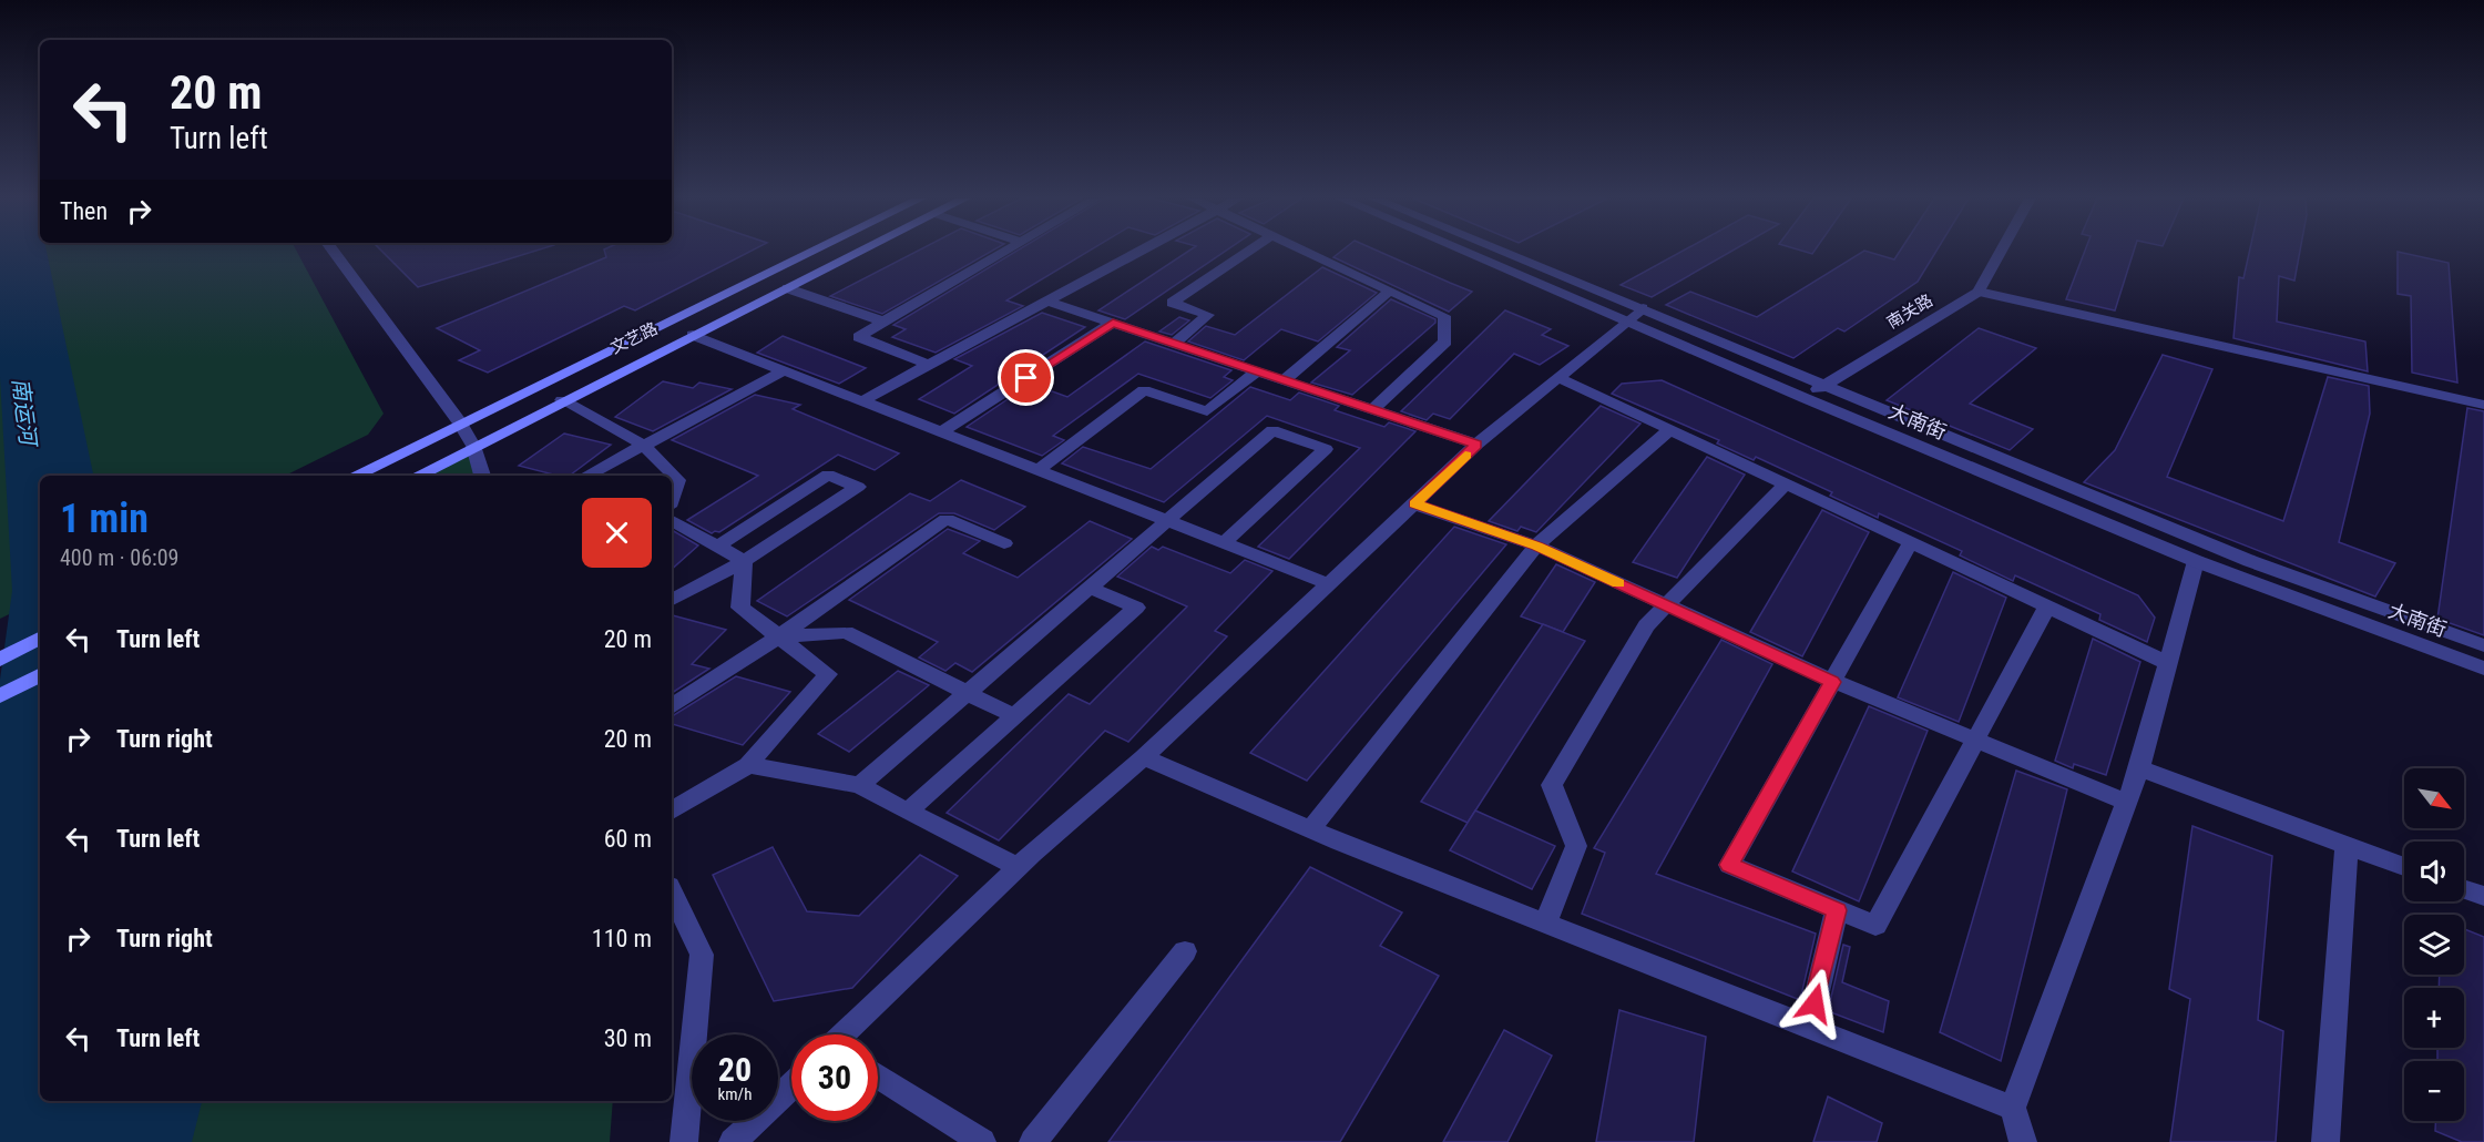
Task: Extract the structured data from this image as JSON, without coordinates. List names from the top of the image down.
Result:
{
  "streets": {
    "main road": ["文艺路"],
    "street": ["南关路", "大南街"]
  },
  "crossings": [
    ["南关路", "大南街"]
  ],
  "water": ["南运河"],
  "north": "bottom right",
  "page": {
    "turn": ["20 m", "Turn left"],
    "then": "Then",
    "heading": ["1 min", "400 m · 06:09"],
    "list": [
      {
        "name": "Turn left",
        "value": "20 m"
      },
      {
        "name": "Turn right",
        "value": "20 m"
      },
      {
        "name": "Turn left",
        "value": "60 m"
      },
      {
        "name": "Turn right",
        "value": "110 m"
      },
      {
        "name": "Turn left",
        "value": "30 m"
      }
    ],
    "map_buttons": ["+", "−"],
    "speed": "20 km/h",
    "limit": "30"
  }
}
